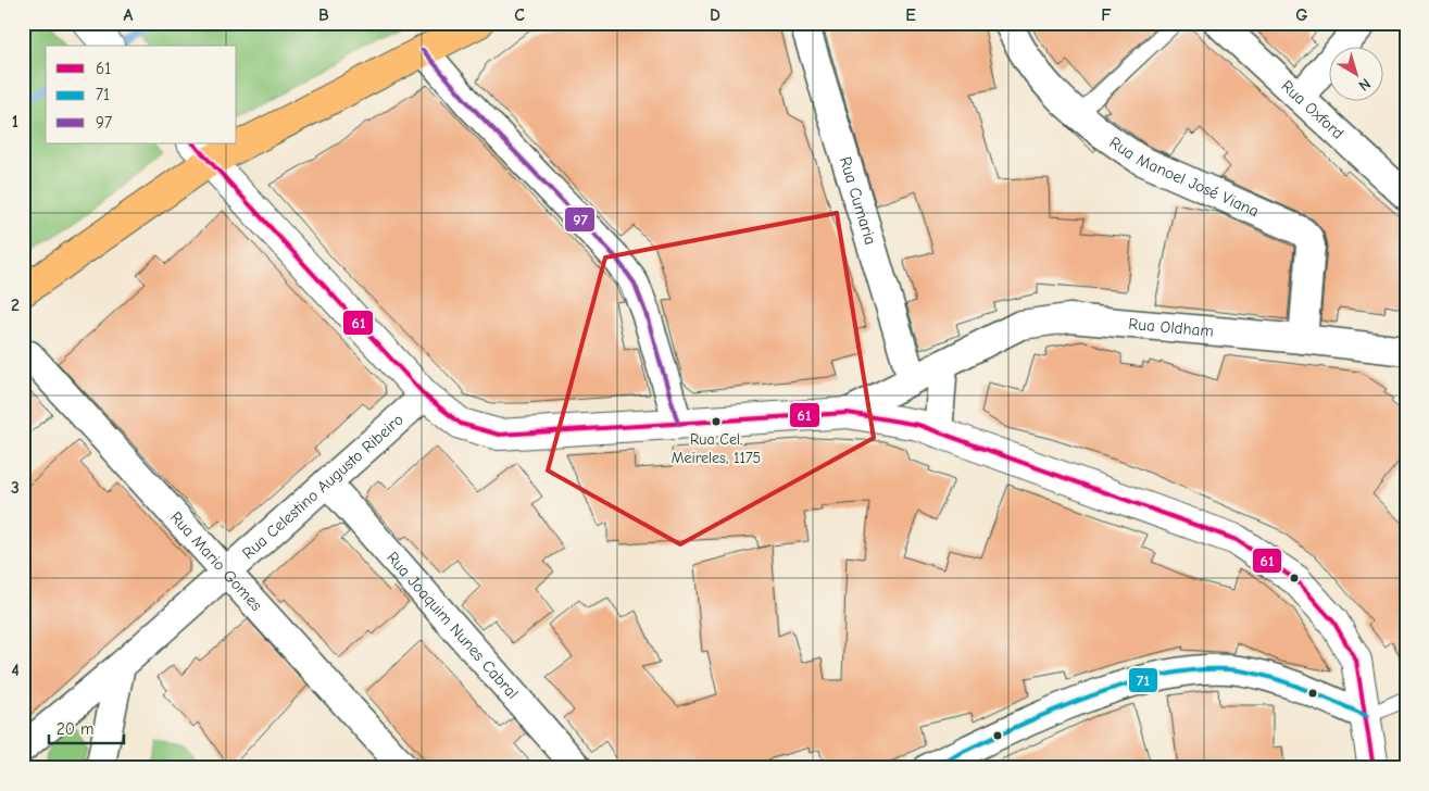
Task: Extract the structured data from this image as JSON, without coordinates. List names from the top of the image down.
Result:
{
  "streets": {
    "street": [
      "Rua Oxford",
      "Rua Manoel José Viana",
      "Rua Cumaria",
      "Rua Oldham",
      "Rua Celestino Augusto Ribeiro",
      "Rua Mario Gomes",
      "Rua Joaquim Nunes Cabral"
    ]
  },
  "crossings": [
    ["Rua Manoel José Viana", "Rua Oldham"],
    ["Rua Cumaria", "Rua Oldham"],
    ["Rua Celestino Augusto Ribeiro", "Rua Mario Gomes"],
    ["Rua Celestino Augusto Ribeiro", "Rua Joaquim Nunes Cabral"]
  ],
  "places": ["Rua Cel. Meireles, 1175"],
  "lines": ["transit line 97", "transit line 61", "transit line 71"],
  "legend": ["61", "71", "97"],
  "scale_bar": "20 m",
  "north": "bottom right",
  "grid": {
    "columns": [
      "A",
      "B",
      "C",
      "D",
      "E",
      "F",
      "G"
    ],
    "rows": [
      "1",
      "2",
      "3",
      "4"
    ]
  }
}
